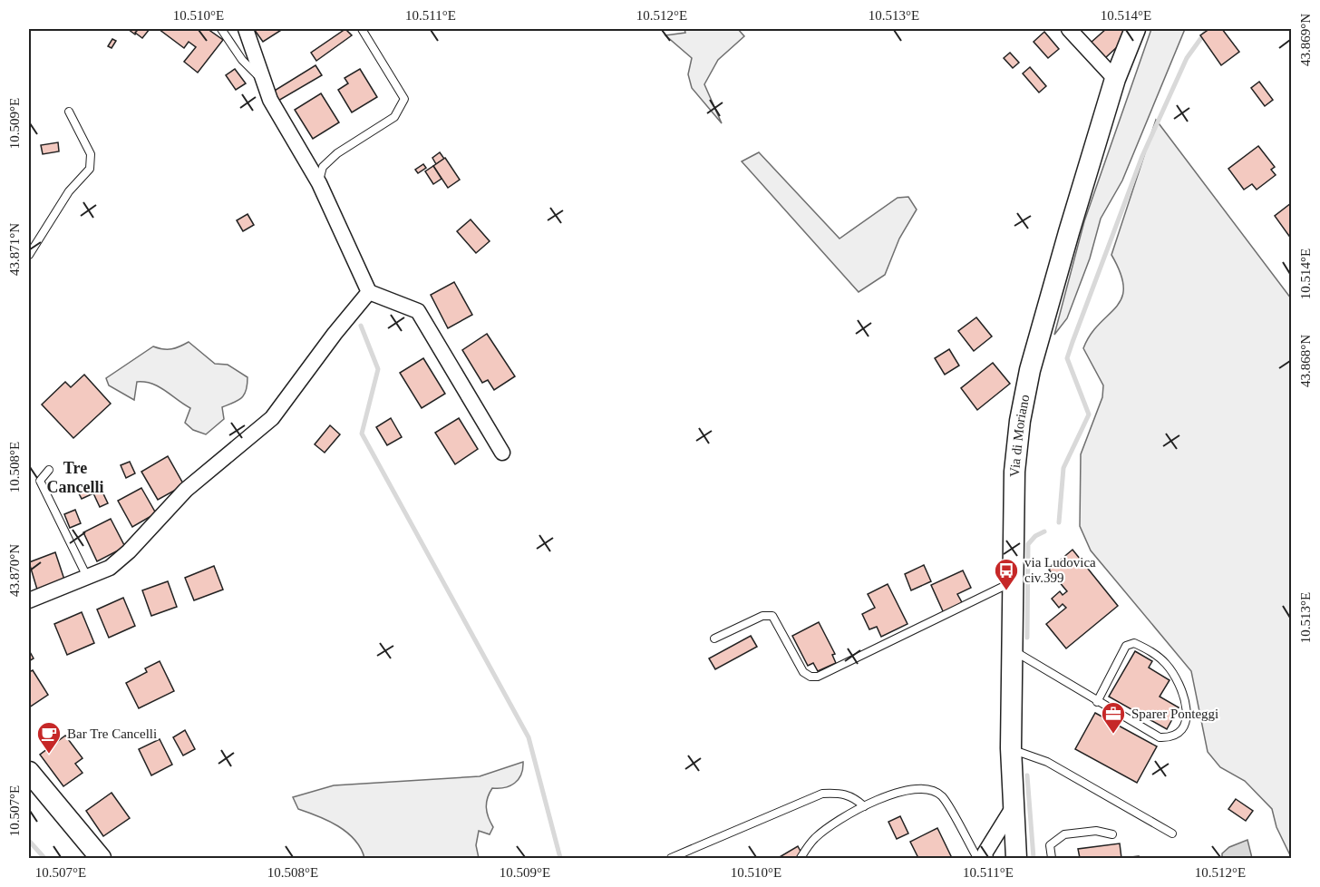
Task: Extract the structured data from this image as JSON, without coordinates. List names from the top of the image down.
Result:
{
  "streets": {
    "main road": ["Via di Moriano"]
  },
  "districts": ["Tre Cancelli"],
  "places": {
    "bus stop": ["via Ludovica civ.399"],
    "office": ["Sparer Ponteggi"],
    "cafe": ["Bar Tre Cancelli"]
  },
  "coordinates": [
    "10.510°E",
    "10.511°E",
    "10.512°E",
    "10.513°E",
    "10.514°E",
    "43.869°N",
    "10.509°E",
    "43.871°N",
    "43.868°N",
    "10.508°E",
    "43.870°N",
    "10.507°E"
  ]
}
